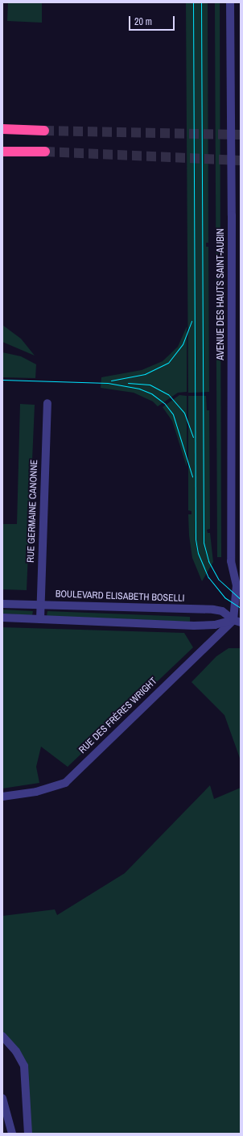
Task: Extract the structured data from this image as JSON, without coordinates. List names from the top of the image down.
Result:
{
  "streets": {
    "street": [
      "AVENUE DES HAUTS SAINT-AUBIN",
      "RUE GERMAINE CANONNE",
      "BOULEVARD ELISABETH BOSELLI",
      "RUE DES FRÈRES WRIGHT"
    ]
  },
  "crossings": [
    ["AVENUE DES HAUTS SAINT-AUBIN", "BOULEVARD ELISABETH BOSELLI"],
    ["AVENUE DES HAUTS SAINT-AUBIN", "RUE DES FRÈRES WRIGHT"],
    ["RUE GERMAINE CANONNE", "BOULEVARD ELISABETH BOSELLI"],
    ["BOULEVARD ELISABETH BOSELLI", "RUE DES FRÈRES WRIGHT"]
  ],
  "scale_bar": "20 m"
}
